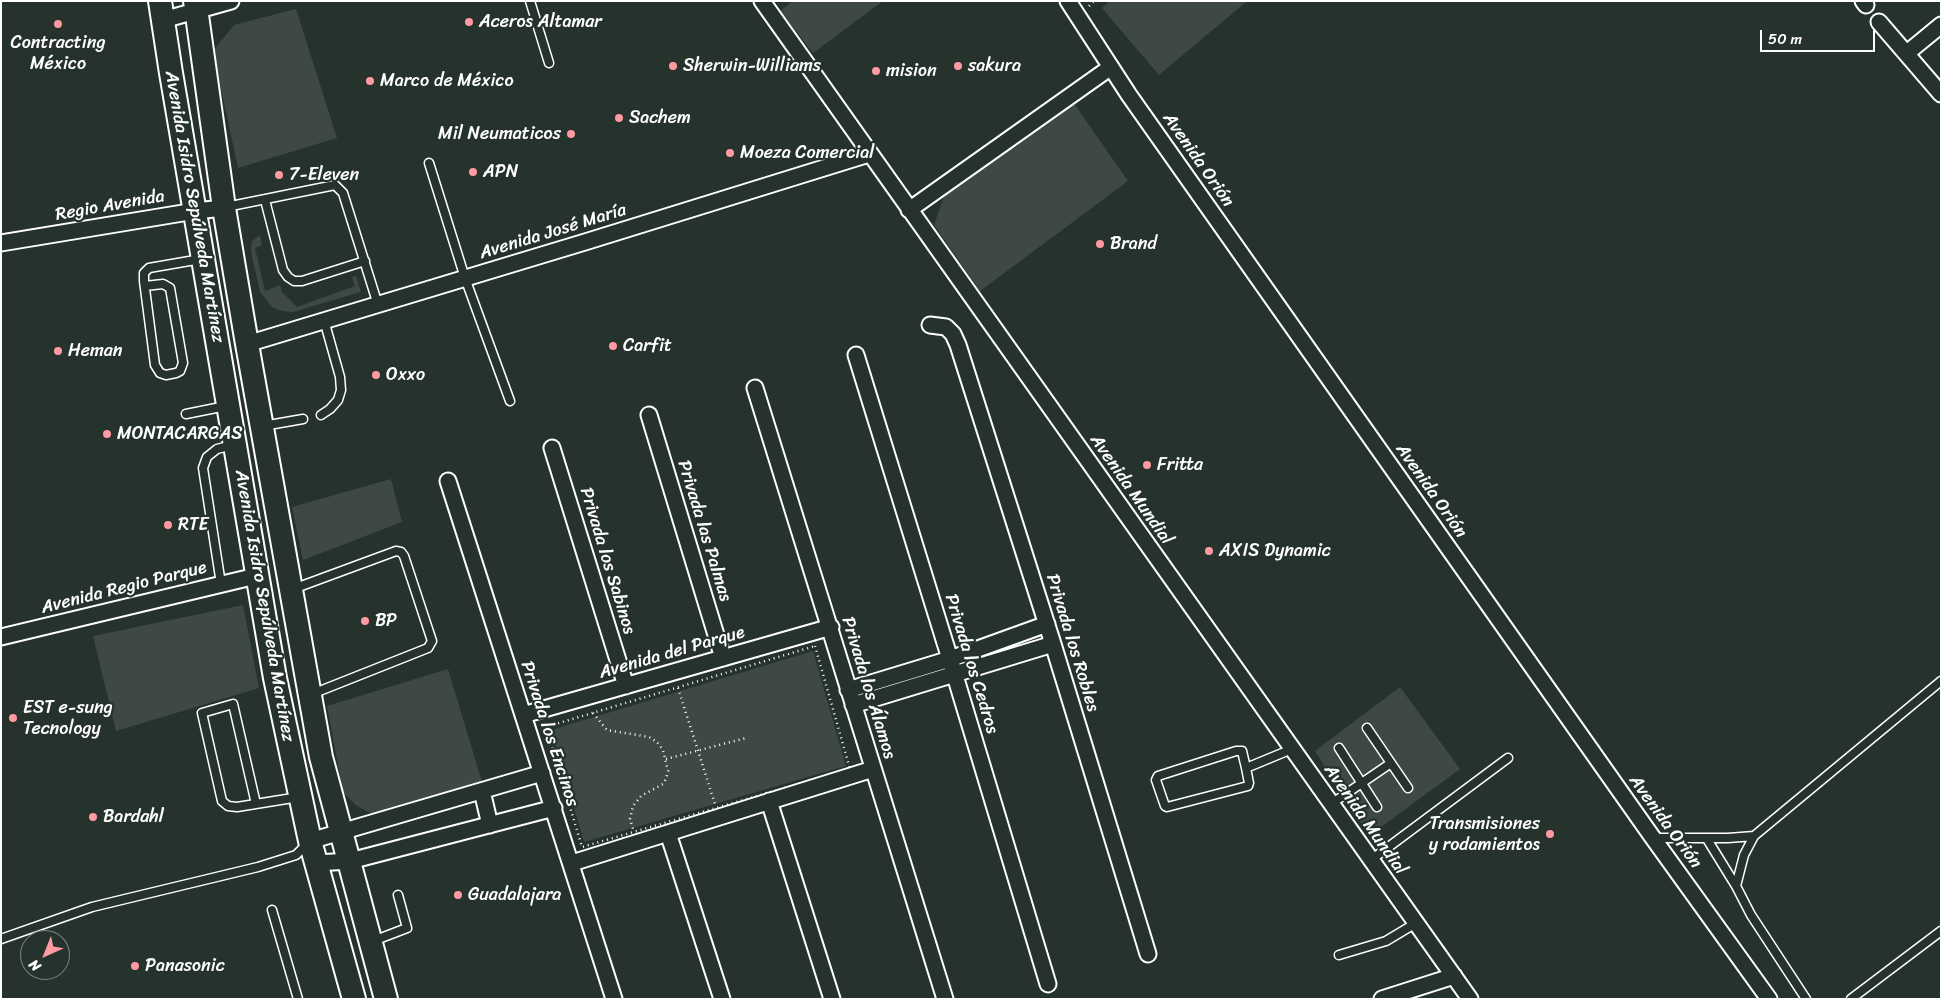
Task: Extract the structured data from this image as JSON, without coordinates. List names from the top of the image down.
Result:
{
  "streets": {
    "main road": ["Avenida Isidro Sepúlveda Martínez"],
    "street": [
      "Avenida Orión",
      "Regio Avenida",
      "Avenida José María",
      "Avenida Mundial",
      "Privada las Palmas",
      "Privada los Sabinos",
      "Avenida Regio Parque",
      "Privada los Robles",
      "Avenida del Parque",
      "Privada los Cedros",
      "Privada los Álamos",
      "Privada los Encinos"
    ]
  },
  "crossings": [
    ["Regio Avenida", "Avenida Isidro Sepúlveda Martínez"],
    ["Avenida Isidro Sepúlveda Martínez", "Avenida José María"],
    ["Avenida Isidro Sepúlveda Martínez", "Avenida Regio Parque"],
    ["Avenida José María", "Avenida Mundial"],
    ["Privada las Palmas", "Avenida del Parque"],
    ["Privada los Sabinos", "Avenida del Parque"],
    ["Avenida del Parque", "Privada los Álamos"],
    ["Avenida del Parque", "Privada los Encinos"]
  ],
  "places": [
    "Aceros Altamar",
    "Contracting México",
    "Sherwin-Williams",
    "sakura",
    "mision",
    "Marco de México",
    "Sachem",
    "Mil Neumaticos",
    "Moeza Comercial",
    "APN",
    "7-Eleven",
    "Brand",
    "Carfit",
    "Heman",
    "Oxxo",
    "MONTACARGAS",
    "Fritta",
    "RTE",
    "AXIS Dynamic",
    "BP",
    "EST e-sung Tecnology",
    "Bardahl",
    "Transmisiones y rodamientos",
    "Guadalajara",
    "Panasonic"
  ],
  "scale_bar": "50 m",
  "north": "bottom left"
}
